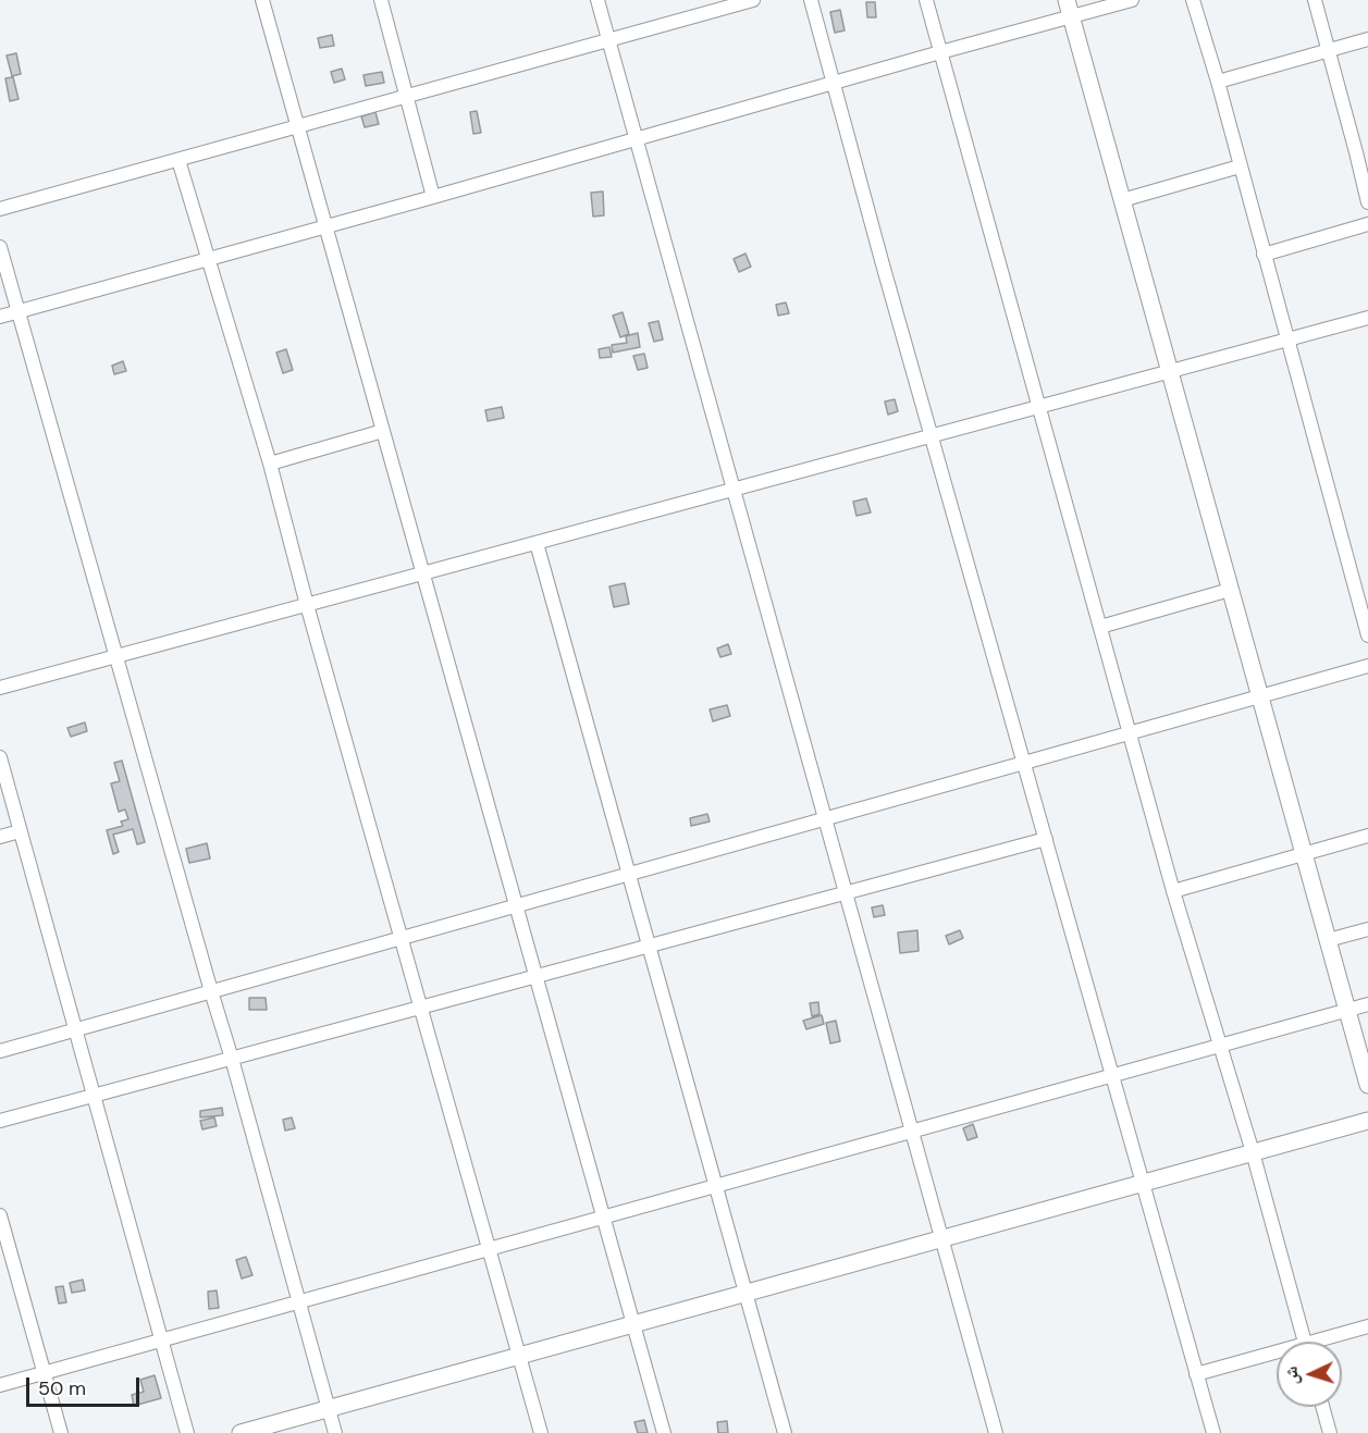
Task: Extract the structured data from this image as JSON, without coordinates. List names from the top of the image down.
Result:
{
  "scale_bar": "50 m",
  "north": "left"
}
